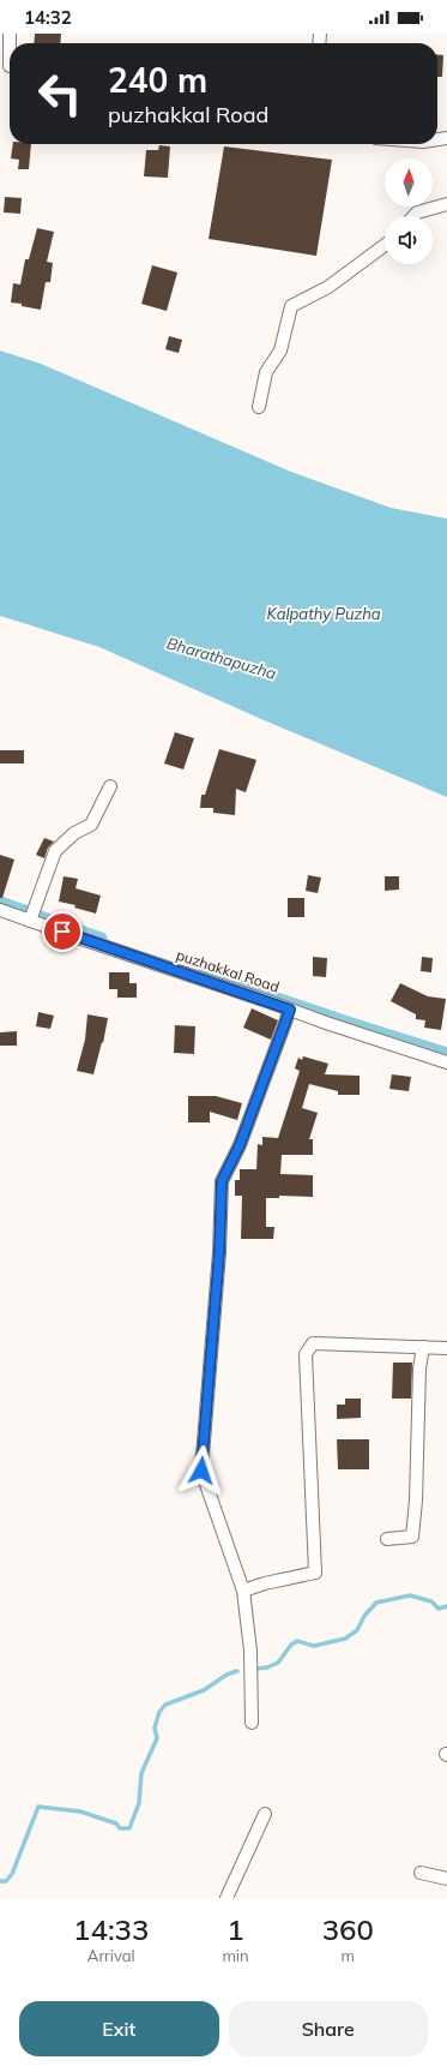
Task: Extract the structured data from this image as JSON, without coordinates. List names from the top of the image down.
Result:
{
  "streets": {
    "street": ["puzhakkal Road"]
  },
  "water": ["Kalpathy Puzha", "Bharathapuzha"],
  "north": "top",
  "page": {
    "status": "14:32",
    "turn": ["240 m", "puzhakkal Road"],
    "eta": [
      "14:33",
      "Arrival",
      "1",
      "min",
      "360",
      "m"
    ],
    "buttons": ["Exit", "Share"]
  }
}
